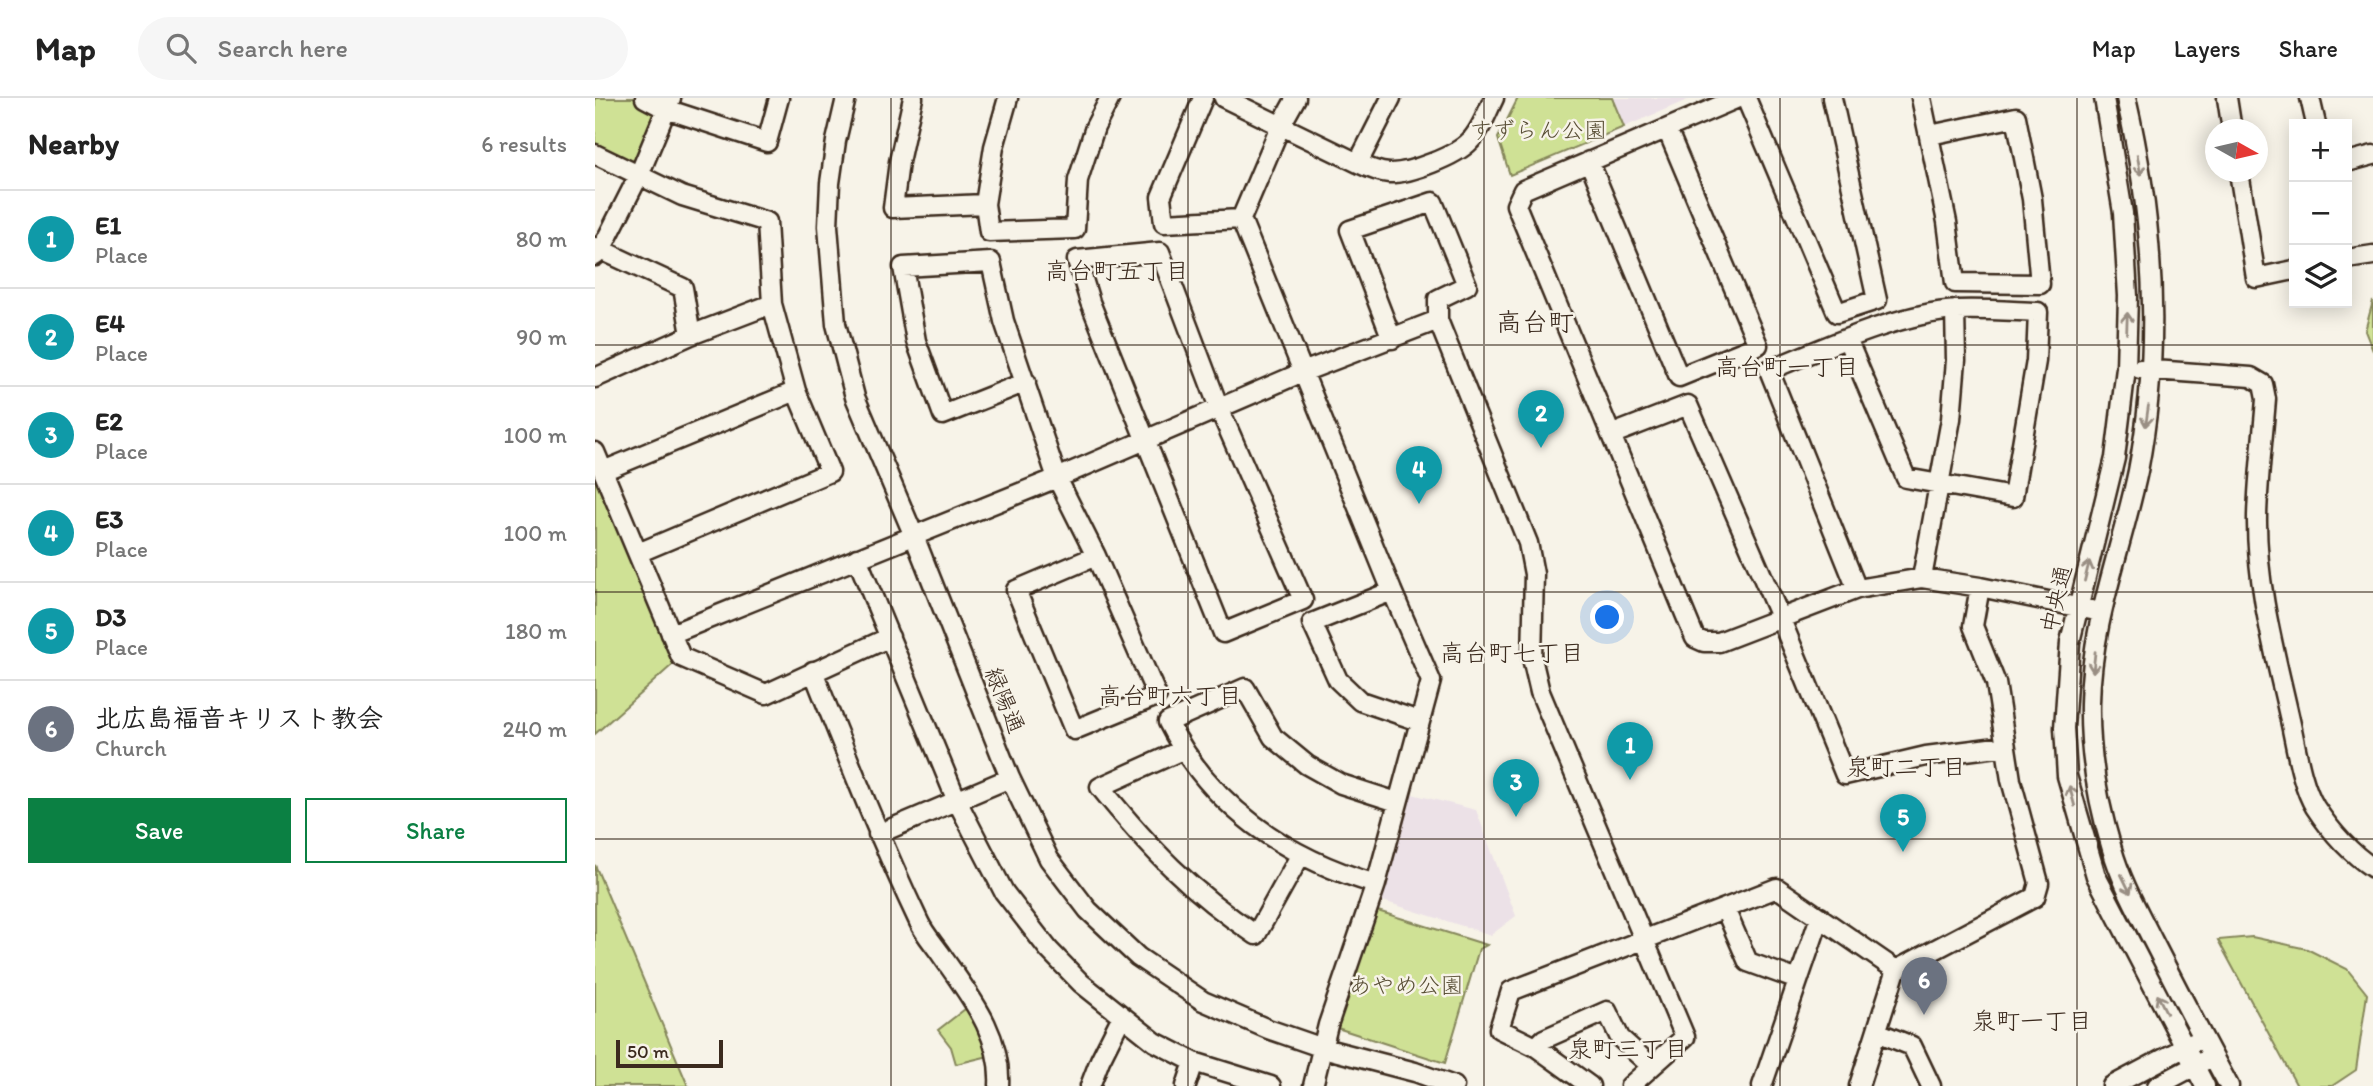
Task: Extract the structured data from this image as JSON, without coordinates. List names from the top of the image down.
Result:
{
  "streets": {
    "street": ["中央通", "緑陽通"]
  },
  "districts": [
    "高台町五丁目",
    "高台町",
    "高台町一丁目",
    "高台町七丁目",
    "高台町六丁目",
    "泉町二丁目",
    "泉町一丁目",
    "泉町三丁目"
  ],
  "parks": ["すずらん公園", "あやめ公園"],
  "scale_bar": "50 m",
  "north": "right",
  "page": {
    "header": "Map",
    "search": "Search here",
    "nav": ["Map", "Layers", "Share"],
    "heading": ["Nearby", "6 results"],
    "map_buttons": ["+", "−"],
    "list": [
      {
        "mark": "1",
        "name": "E1",
        "note": "Place",
        "value": "80 m"
      },
      {
        "mark": "2",
        "name": "E4",
        "note": "Place",
        "value": "90 m"
      },
      {
        "mark": "3",
        "name": "E2",
        "note": "Place",
        "value": "100 m"
      },
      {
        "mark": "4",
        "name": "E3",
        "note": "Place",
        "value": "100 m"
      },
      {
        "mark": "5",
        "name": "D3",
        "note": "Place",
        "value": "180 m"
      },
      {
        "mark": "6",
        "name": "北広島福音キリスト教会",
        "note": "Church",
        "value": "240 m"
      }
    ],
    "pins": [
      "2",
      "4",
      "1",
      "3",
      "5",
      "6"
    ],
    "buttons": ["Save", "Share"],
    "scale": "50 m"
  }
}
